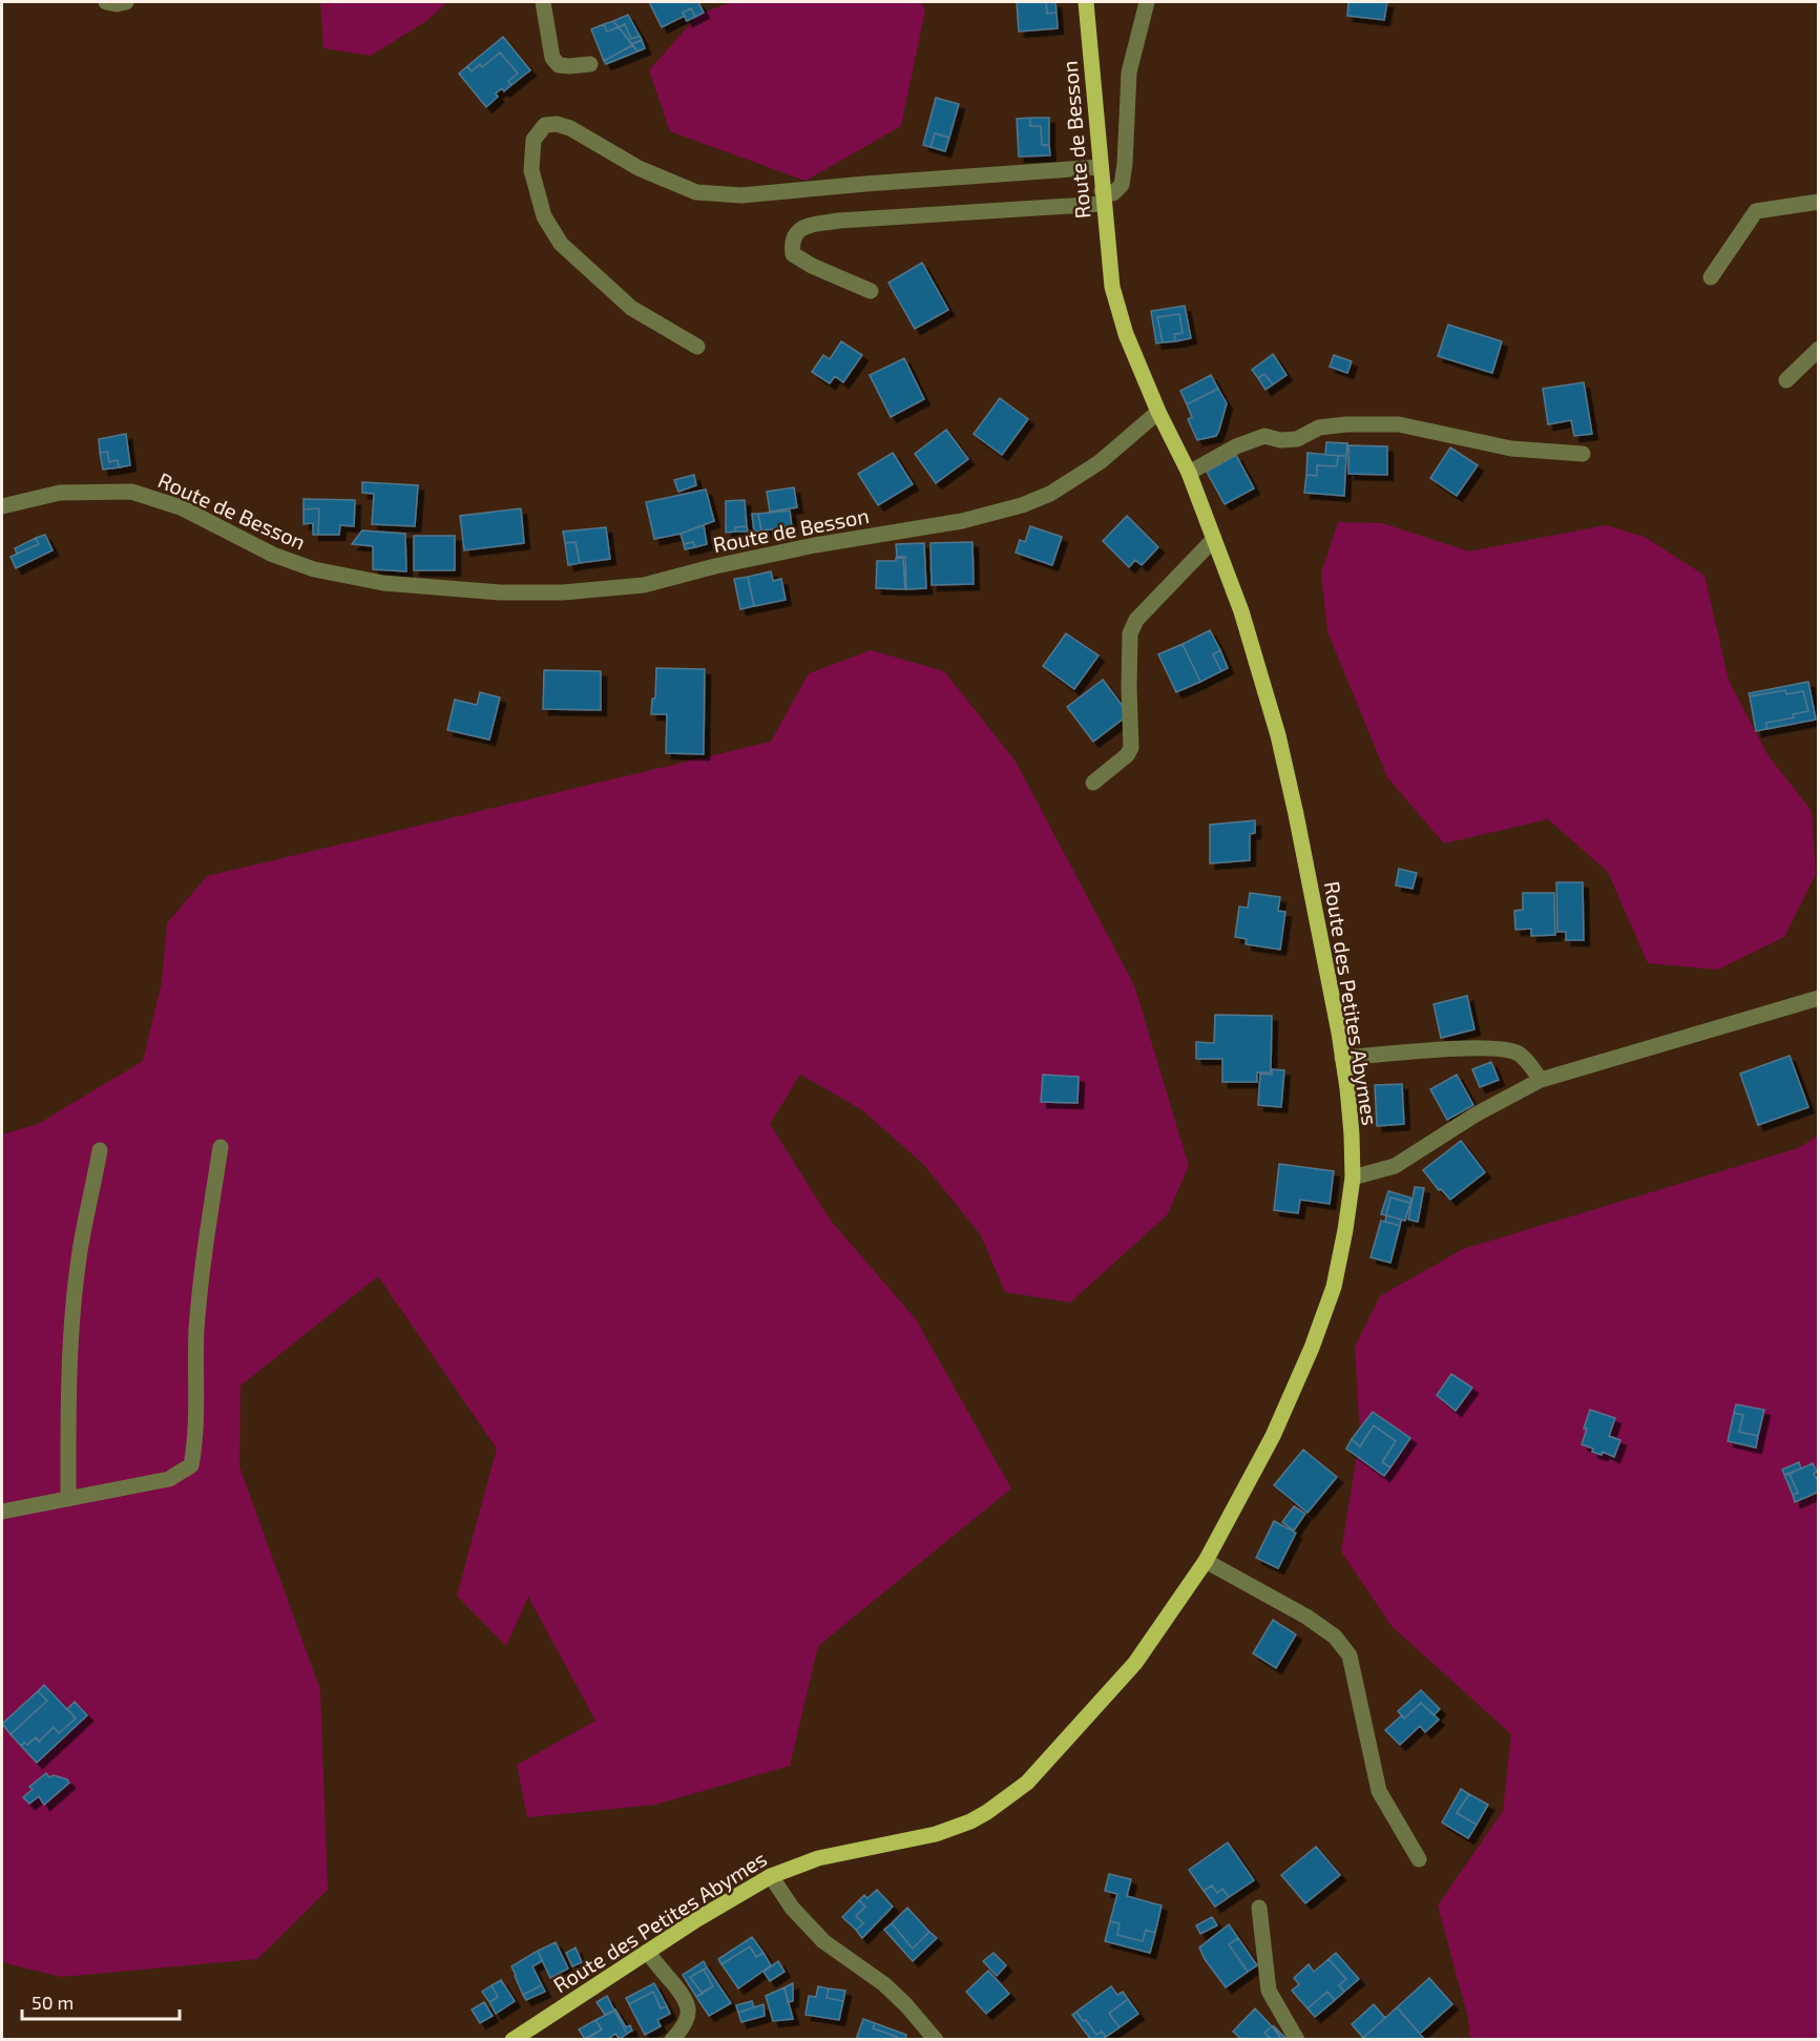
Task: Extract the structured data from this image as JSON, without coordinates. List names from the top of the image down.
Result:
{
  "streets": {
    "main road": ["Route de Besson", "Route des Petites Abymes"]
  },
  "crossings": [
    ["Route de Besson", "Route des Petites Abymes"]
  ],
  "scale_bar": "50 m"
}
